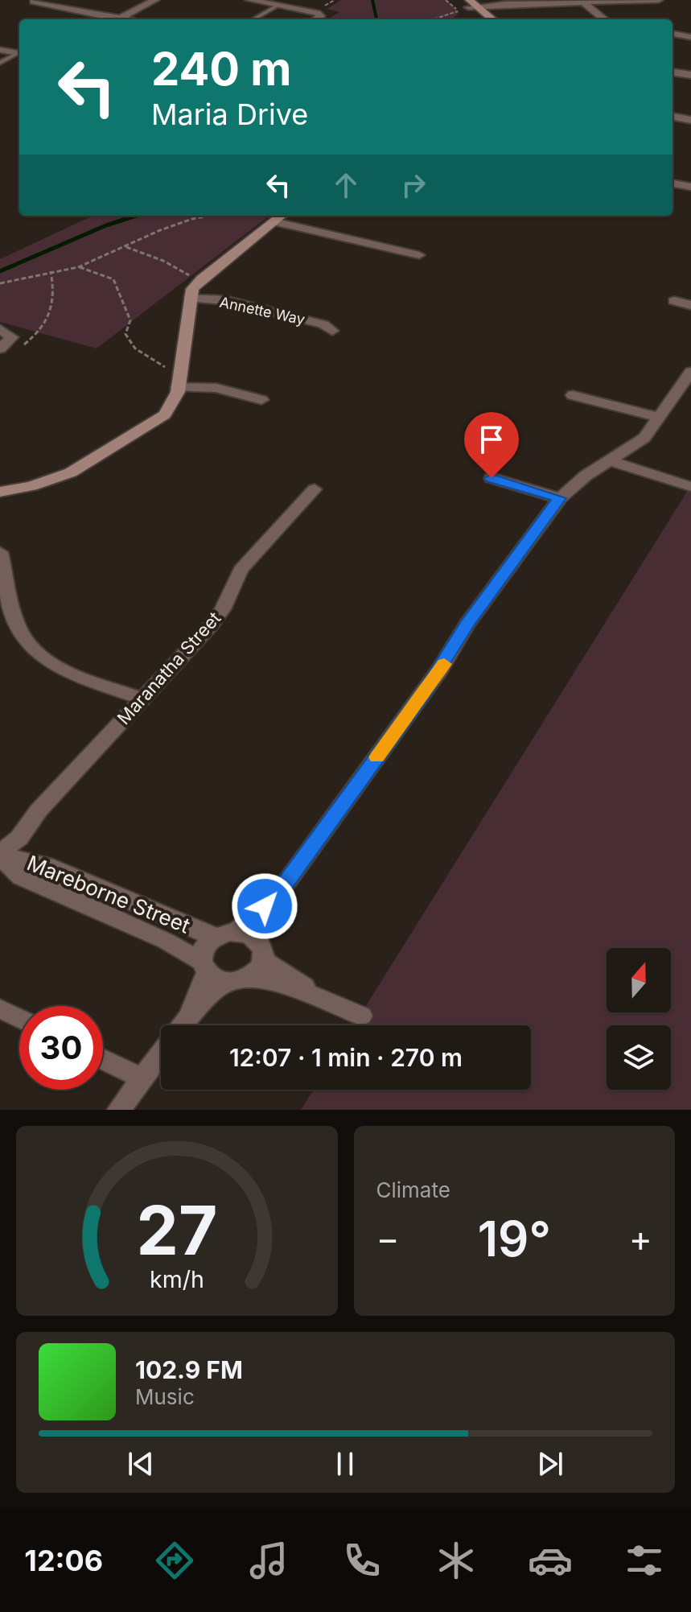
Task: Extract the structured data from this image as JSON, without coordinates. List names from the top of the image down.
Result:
{
  "streets": {
    "street": ["Annette Way", "Maranatha Street", "Mareborne Street"]
  },
  "crossings": [
    ["Maranatha Street", "Mareborne Street"]
  ],
  "north": "top",
  "page": {
    "turn": ["240 m", "Maria Drive"],
    "limit": "30",
    "trip": "12:07 · 1 min · 270 m",
    "tile": "Climate",
    "heat": ["−", "19°", "+"],
    "song": ["102.9 FM", "Music"],
    "tabs": "12:06",
    "gauge": ["27", "km/h"]
  }
}
